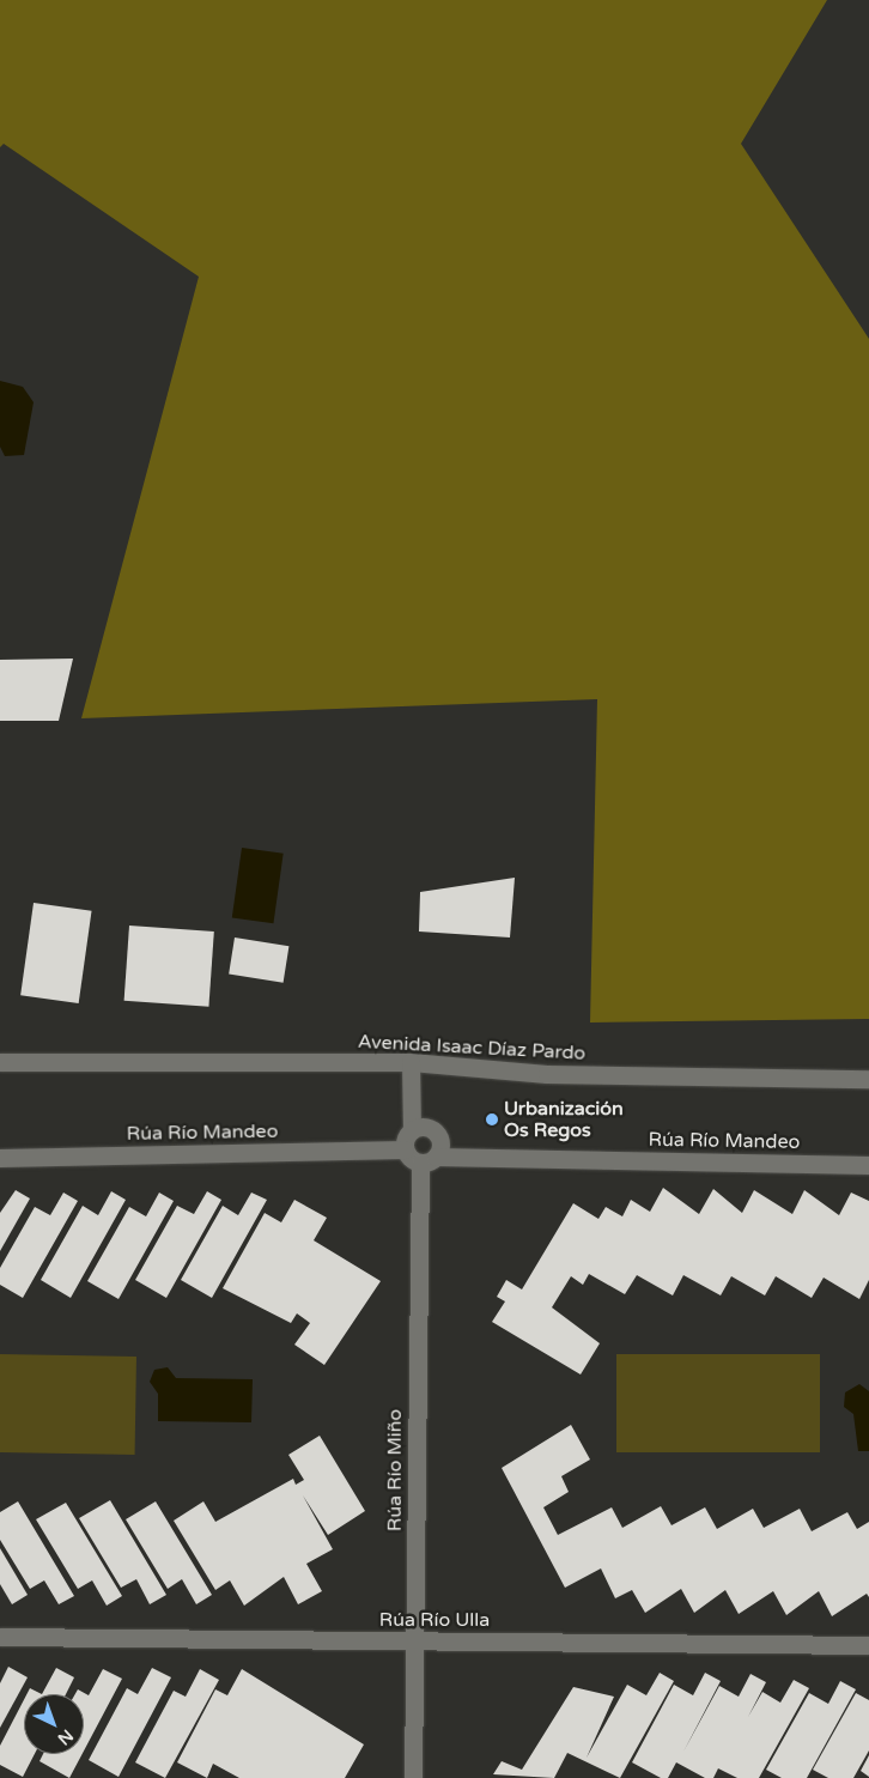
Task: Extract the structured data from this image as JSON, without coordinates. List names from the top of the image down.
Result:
{
  "streets": {
    "street": [
      "Avenida Isaac Díaz Pardo",
      "Rúa Río Mandeo",
      "Rúa Río Miño",
      "Rúa Río Ulla"
    ]
  },
  "crossings": [
    ["Rúa Río Mandeo", "Rúa Río Miño"],
    ["Rúa Río Miño", "Rúa Río Ulla"]
  ],
  "places": ["Urbanización Os Regos"],
  "north": "bottom right"
}
